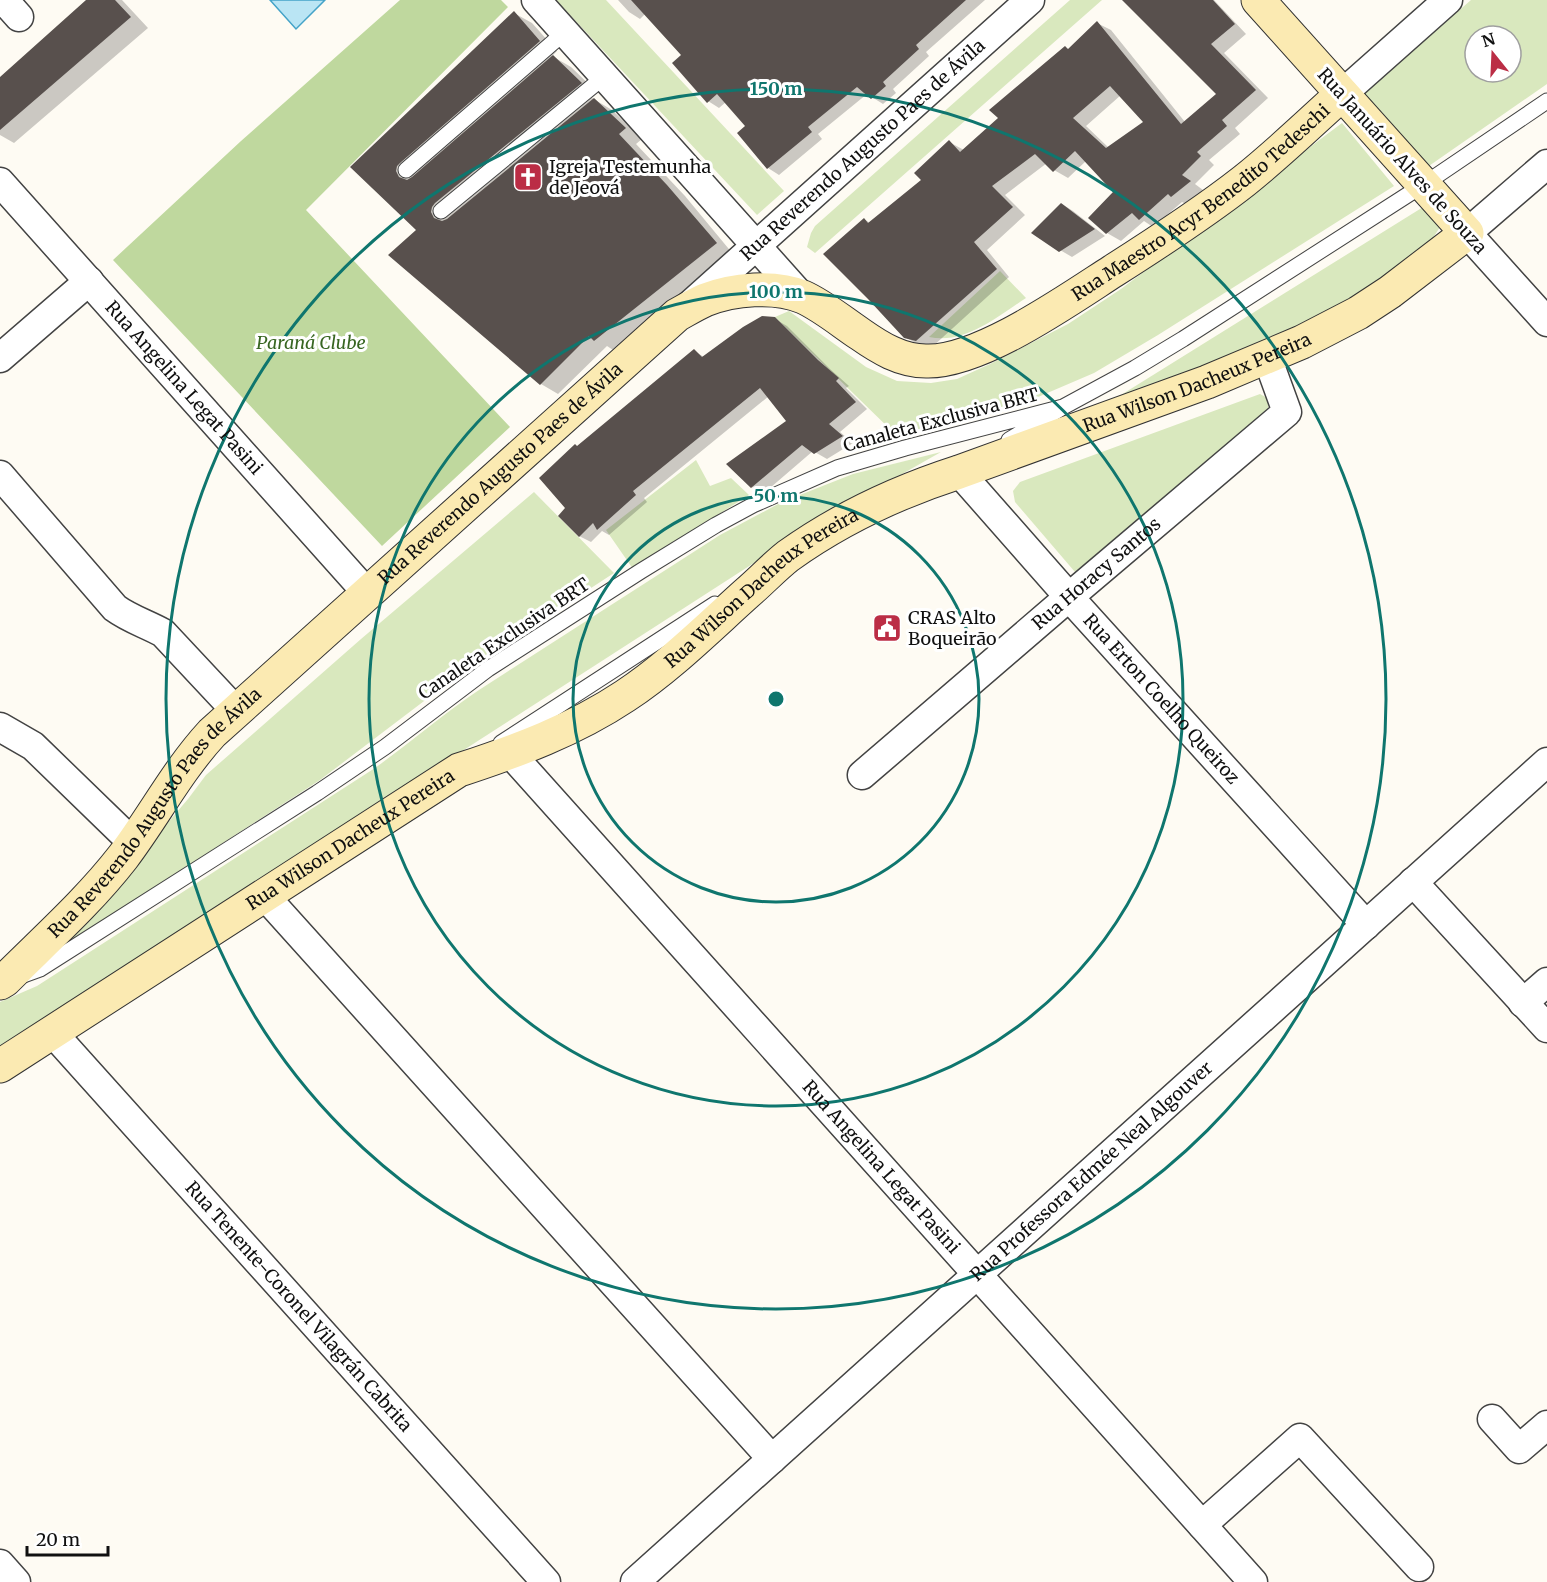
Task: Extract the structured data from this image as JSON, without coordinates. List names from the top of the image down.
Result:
{
  "streets": {
    "main road": [
      "Rua Reverendo Augusto Paes de Ávila",
      "Rua Januário Alves de Souza",
      "Rua Maestro Acyr Benedito Tedeschi",
      "Rua Wilson Dacheux Pereira"
    ],
    "street": [
      "Rua Angelina Legat Pasini",
      "Rua Horacy Santos",
      "Rua Erton Coelho Queiroz",
      "Rua Professora Edmée Neal Algouver",
      "Rua Tenente-Coronel Vilagrán Cabrita"
    ],
    "lane": ["Canaleta Exclusiva BRT"]
  },
  "crossings": [
    ["Rua Reverendo Augusto Paes de Ávila", "Rua Angelina Legat Pasini"],
    ["Rua Reverendo Augusto Paes de Ávila", "Canaleta Exclusiva BRT"],
    ["Rua Januário Alves de Souza", "Rua Maestro Acyr Benedito Tedeschi"],
    ["Rua Januário Alves de Souza", "Rua Wilson Dacheux Pereira"],
    ["Rua Januário Alves de Souza", "Canaleta Exclusiva BRT"],
    ["Rua Wilson Dacheux Pereira", "Rua Angelina Legat Pasini"],
    ["Rua Wilson Dacheux Pereira", "Canaleta Exclusiva BRT"],
    ["Rua Wilson Dacheux Pereira", "Rua Horacy Santos"],
    ["Rua Wilson Dacheux Pereira", "Rua Erton Coelho Queiroz"],
    ["Rua Wilson Dacheux Pereira", "Rua Tenente-Coronel Vilagrán Cabrita"],
    ["Rua Angelina Legat Pasini", "Rua Professora Edmée Neal Algouver"],
    ["Canaleta Exclusiva BRT", "Rua Erton Coelho Queiroz"],
    ["Rua Horacy Santos", "Rua Erton Coelho Queiroz"],
    ["Rua Erton Coelho Queiroz", "Rua Professora Edmée Neal Algouver"]
  ],
  "parks": ["Paraná Clube"],
  "places": {
    "church": ["Igreja Testemunha de Jeová"],
    "public building": ["CRAS Alto Boqueirão"]
  },
  "scale_bar": "20 m",
  "north": "top",
  "rings": ["150 m", "100 m", "50 m"]
}
